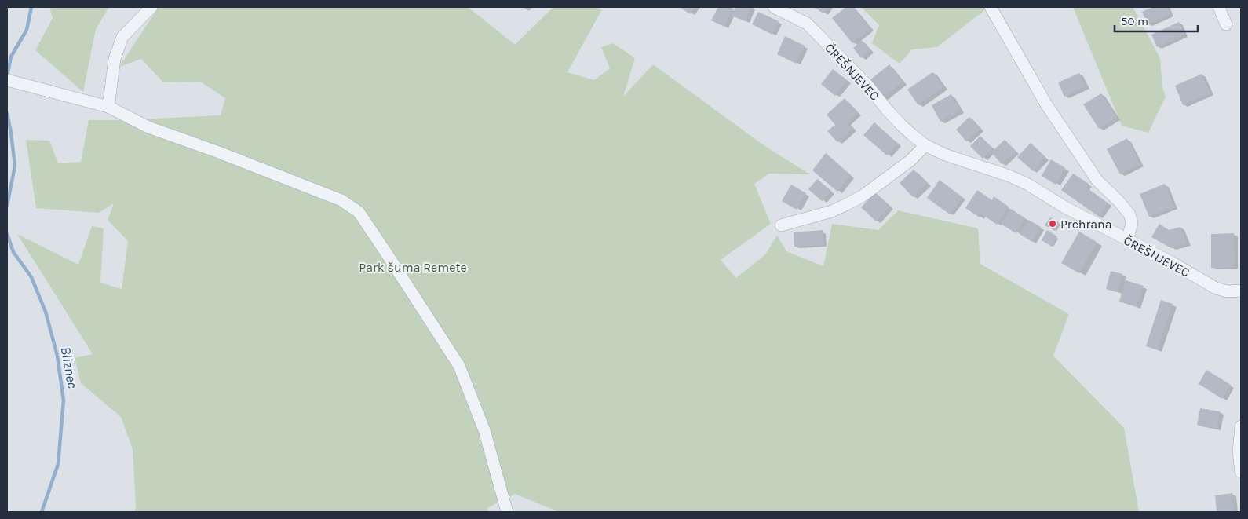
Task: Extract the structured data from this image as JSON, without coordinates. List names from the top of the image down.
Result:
{
  "streets": {
    "street": ["ČREŠNJEVEC"]
  },
  "water": ["Bliznec"],
  "parks": ["Park šuma Remete"],
  "places": ["Prehrana"],
  "scale_bar": "50 m"
}
